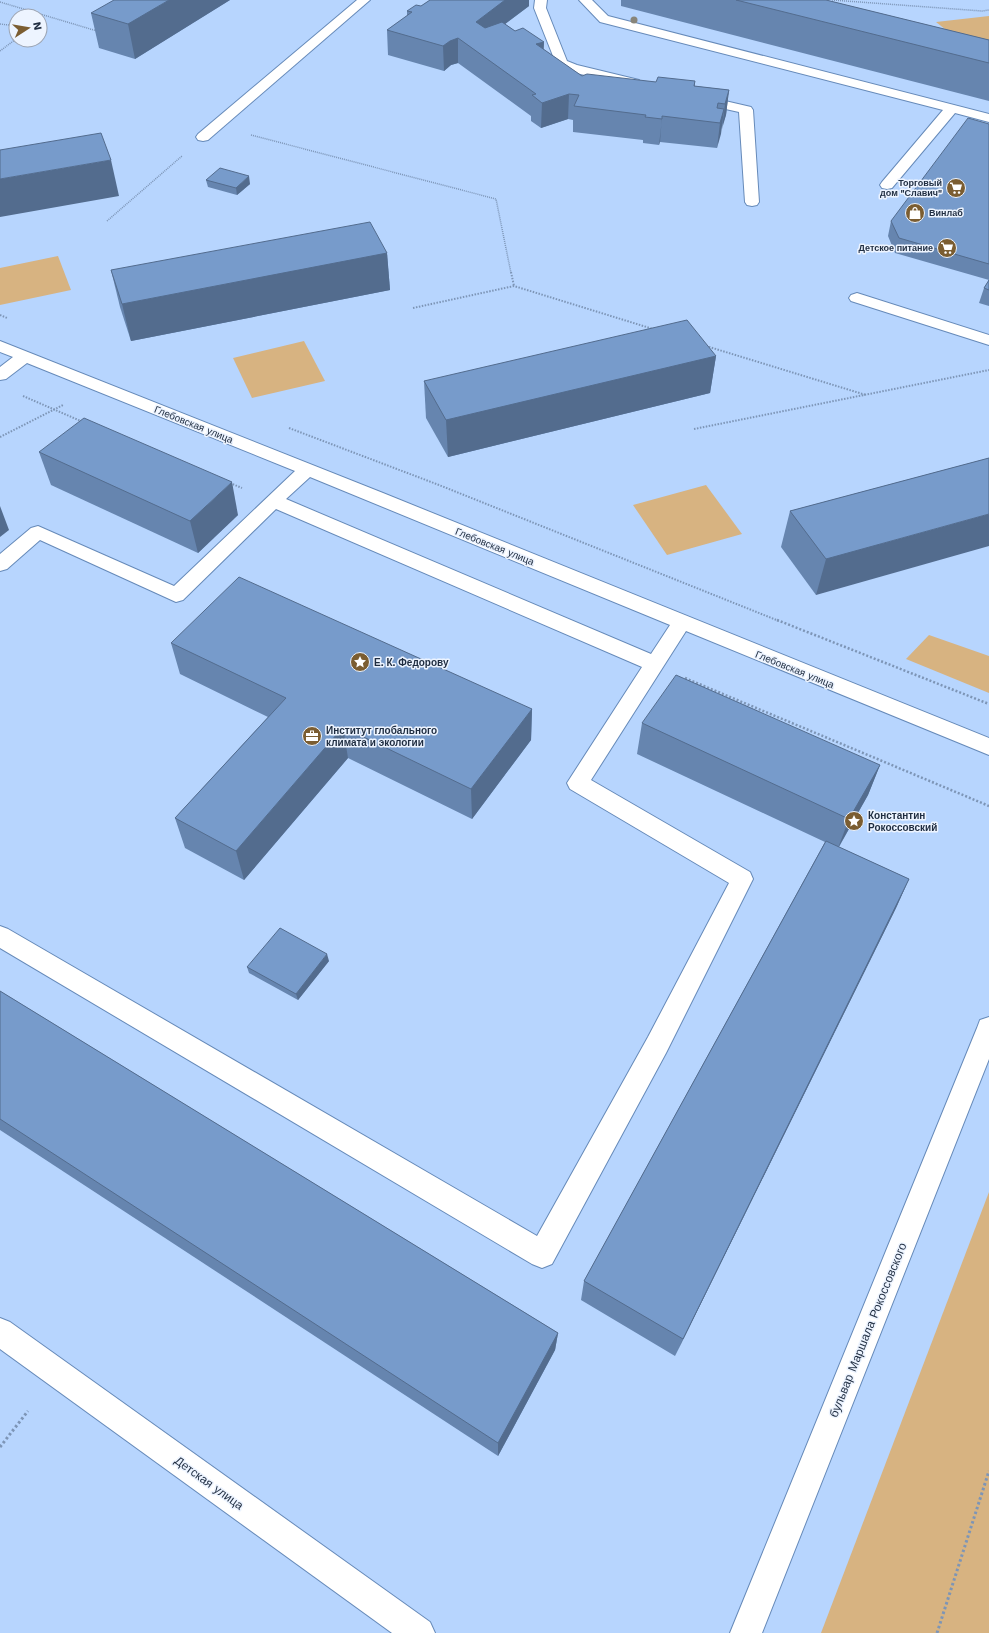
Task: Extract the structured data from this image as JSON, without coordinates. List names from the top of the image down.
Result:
{
  "streets": {
    "street": ["Глебовская улица", "бульвар Маршала Рокоссовского", "Детская улица"]
  },
  "places": {
    "supermarket": ["Торговый дом \"Славич\"", "Детское питание"],
    "shop": ["Винлаб"],
    "place": ["Е. К. Федорову", "Константин Рокоссовский"],
    "office": ["Институт глобального климата и экологии"]
  },
  "north": "right"
}
